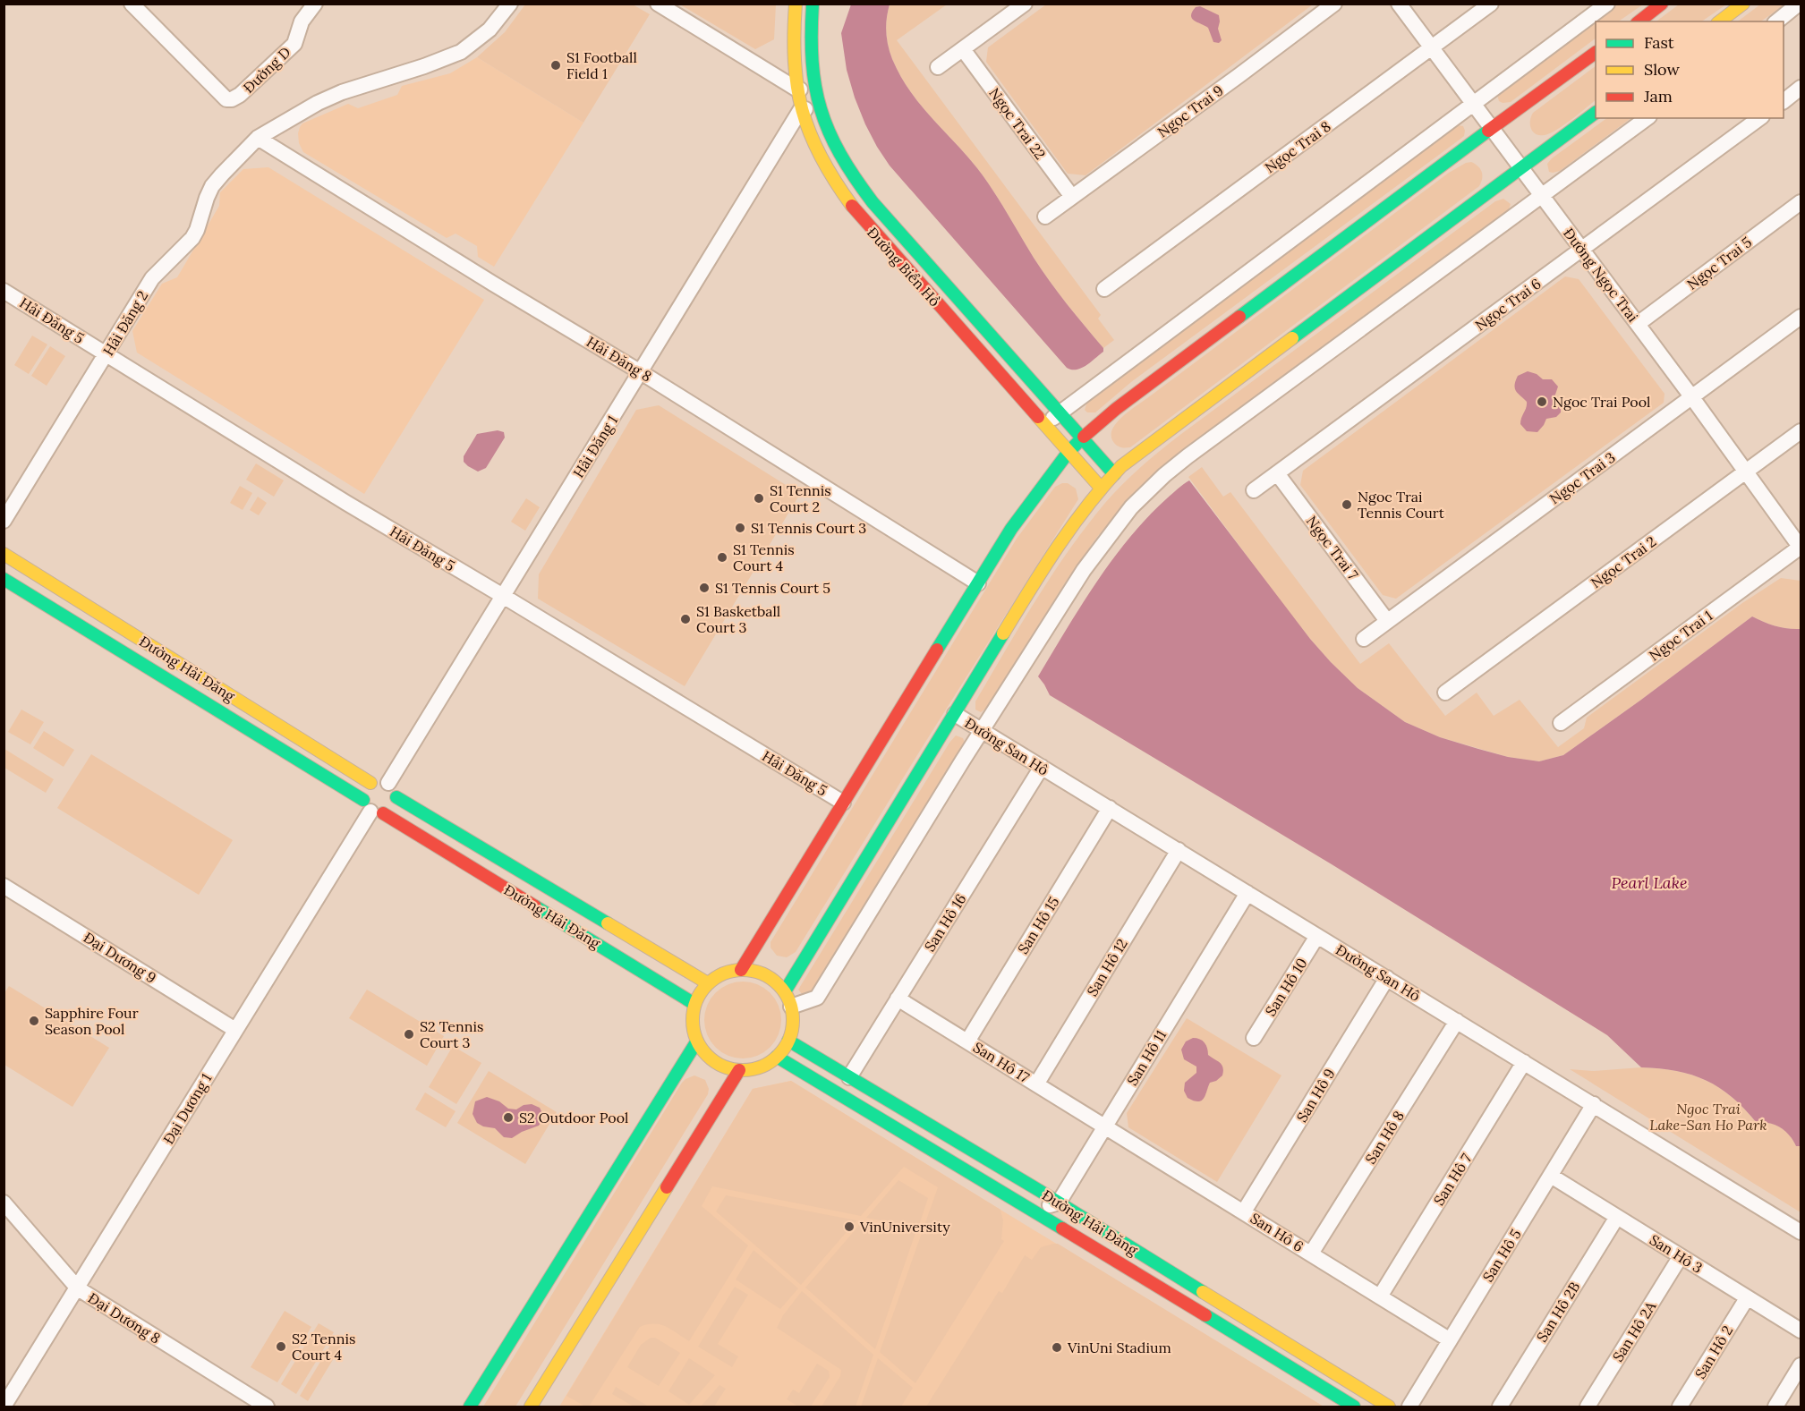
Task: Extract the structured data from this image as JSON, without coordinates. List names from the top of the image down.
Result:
{
  "streets": {
    "street": [
      "Đường D",
      "Ngọc Trai 9",
      "Ngọc Trai 22",
      "Ngọc Trai 8",
      "Ngọc Trai 5",
      "Đường Biển Hồ",
      "Đường Ngọc Trai",
      "Ngọc Trai 6",
      "Hải Đăng 5",
      "Hải Đăng 2",
      "Hải Đăng 8",
      "Hải Đăng 1",
      "Ngọc Trai 3",
      "Ngọc Trai 7",
      "Ngọc Trai 2",
      "Ngọc Trai 1",
      "Đường Hải Đăng",
      "Đường San Hô",
      "San Hô 16",
      "San Hô 15",
      "Đại Dương 9",
      "San Hô 12",
      "San Hô 10",
      "San Hô 11",
      "San Hô 17",
      "San Hô 9",
      "Đại Dương 1",
      "San Hô 8",
      "San Hô 7",
      "San Hô 6",
      "San Hô 3",
      "San Hô 5",
      "San Hô 2B",
      "Đại Dương 8",
      "San Hô 2A",
      "San Hô 2"
    ]
  },
  "crossings": [
    ["Ngọc Trai 9", "Ngọc Trai 22"],
    ["Ngọc Trai 8", "Đường Ngọc Trai"],
    ["Ngọc Trai 5", "Đường Ngọc Trai"],
    ["Đường Biển Hồ", "Hải Đăng 1"],
    ["Đường Ngọc Trai", "Ngọc Trai 6"],
    ["Đường Ngọc Trai", "Ngọc Trai 3"],
    ["Đường Ngọc Trai", "Ngọc Trai 2"],
    ["Đường Ngọc Trai", "Ngọc Trai 1"],
    ["Ngọc Trai 6", "Ngọc Trai 7"],
    ["Hải Đăng 5", "Hải Đăng 2"],
    ["Hải Đăng 5", "Hải Đăng 1"],
    ["Hải Đăng 2", "Hải Đăng 8"],
    ["Hải Đăng 8", "Hải Đăng 1"],
    ["Hải Đăng 1", "Đường Hải Đăng"],
    ["Hải Đăng 1", "Đại Dương 1"],
    ["Ngọc Trai 3", "Ngọc Trai 7"],
    ["Đường Hải Đăng", "San Hô 16"],
    ["Đường Hải Đăng", "San Hô 11"],
    ["Đường Hải Đăng", "Đại Dương 1"],
    ["Đường San Hô", "San Hô 16"],
    ["Đường San Hô", "San Hô 15"],
    ["Đường San Hô", "San Hô 12"],
    ["Đường San Hô", "San Hô 10"],
    ["Đường San Hô", "San Hô 11"],
    ["Đường San Hô", "San Hô 9"],
    ["Đường San Hô", "San Hô 8"],
    ["Đường San Hô", "San Hô 7"],
    ["Đường San Hô", "San Hô 5"],
    ["San Hô 16", "San Hô 17"],
    ["San Hô 15", "San Hô 17"],
    ["Đại Dương 9", "Đại Dương 1"],
    ["San Hô 12", "San Hô 17"],
    ["San Hô 11", "San Hô 17"],
    ["San Hô 11", "San Hô 6"],
    ["San Hô 17", "San Hô 6"],
    ["San Hô 9", "San Hô 6"],
    ["Đại Dương 1", "Đại Dương 8"],
    ["San Hô 8", "San Hô 6"],
    ["San Hô 7", "San Hô 6"],
    ["San Hô 6", "San Hô 5"],
    ["San Hô 3", "San Hô 5"],
    ["San Hô 3", "San Hô 2B"],
    ["San Hô 3", "San Hô 2A"],
    ["San Hô 3", "San Hô 2"]
  ],
  "water": ["Pearl Lake"],
  "parks": ["Ngoc Trai Lake-San Ho Park"],
  "places": [
    "S1 Football Field 1",
    "Ngoc Trai Pool",
    "S1 Tennis Court 2",
    "Ngoc Trai Tennis Court",
    "S1 Tennis Court 3",
    "S1 Tennis Court 4",
    "S1 Tennis Court 5",
    "S1 Basketball Court 3",
    "Sapphire Four Season Pool",
    "S2 Tennis Court 3",
    "S2 Outdoor Pool",
    "VinUniversity",
    "S2 Tennis Court 4",
    "VinUni Stadium"
  ],
  "legend": ["Fast", "Slow", "Jam"]
}
